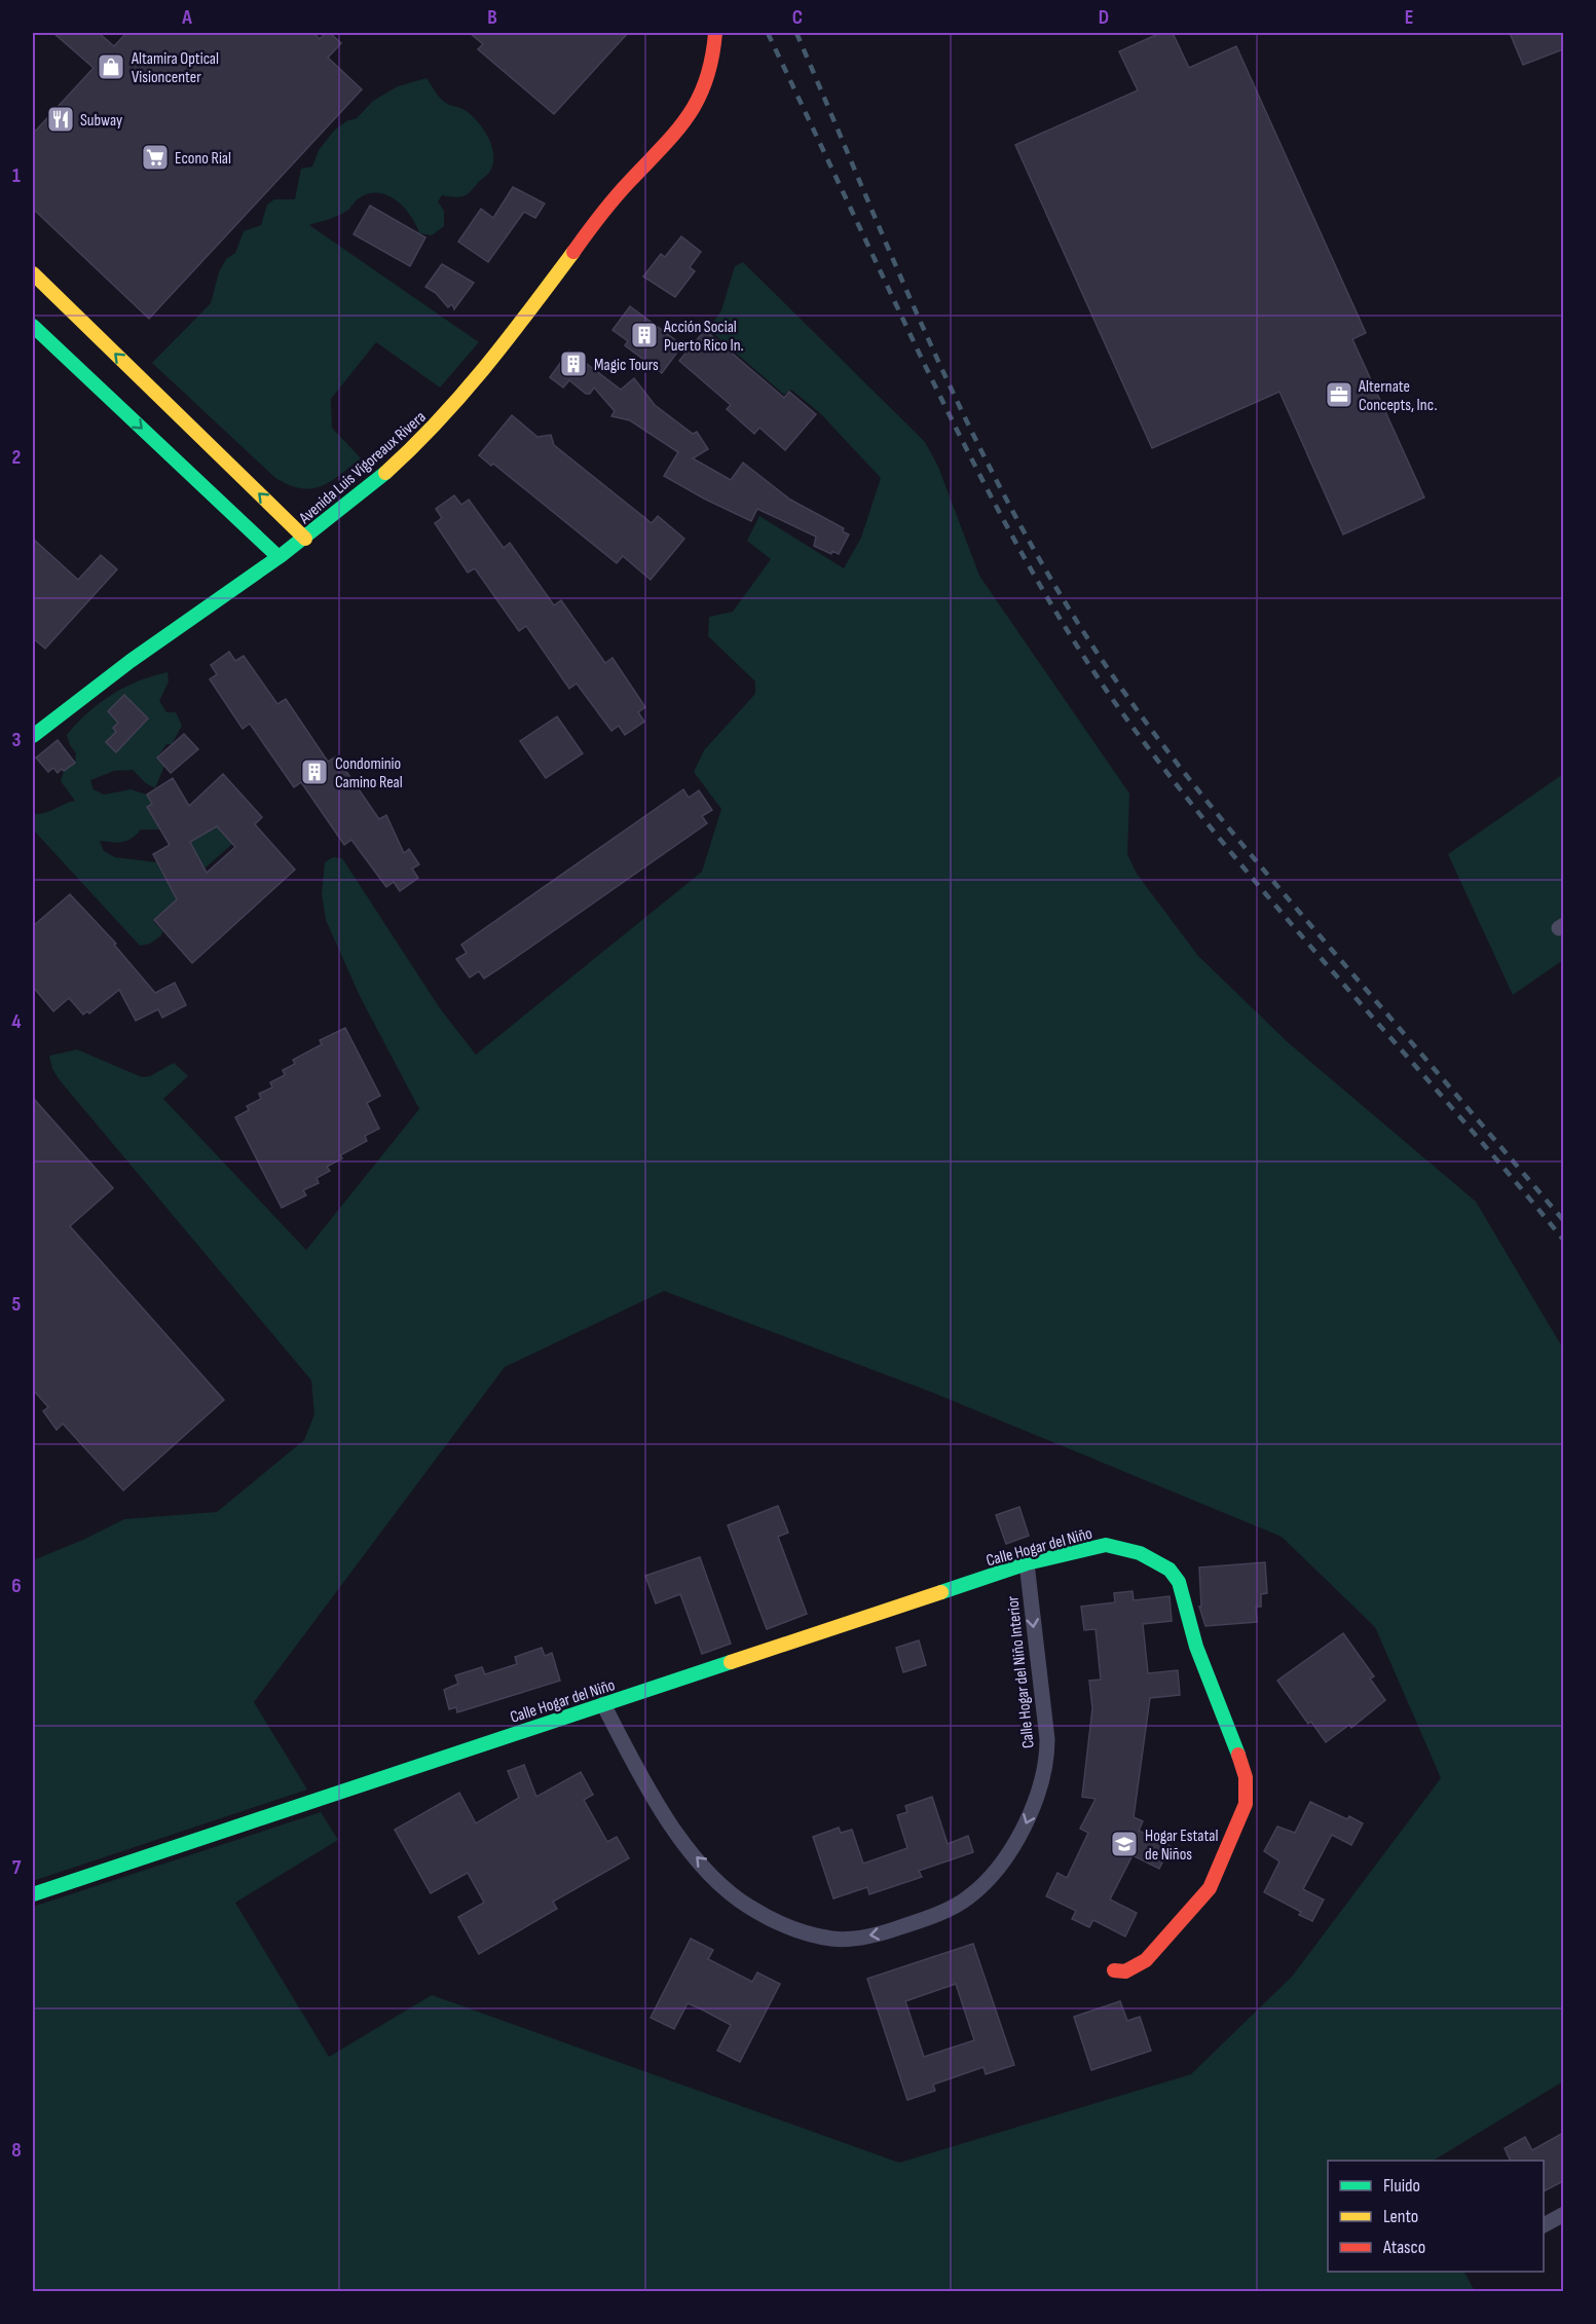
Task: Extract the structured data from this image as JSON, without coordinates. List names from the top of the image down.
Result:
{
  "streets": {
    "main road": ["Avenida Luis Vigoreaux Rivera", "Calle Hogar del Niño"],
    "street": ["Calle Hogar del Niño Interior"]
  },
  "crossings": [
    ["Calle Hogar del Niño", "Calle Hogar del Niño Interior"]
  ],
  "places": {
    "shop": ["Altamira Optical Visioncenter"],
    "restaurant": ["Subway"],
    "supermarket": ["Econo Rial"],
    "building": ["Acción Social Puerto Rico In.", "Magic Tours", "Condominio Camino Real"],
    "office": ["Alternate Concepts, Inc."],
    "school or university": ["Hogar Estatal de Niños"]
  },
  "legend": ["Fluido", "Lento", "Atasco"],
  "grid": {
    "columns": [
      "A",
      "B",
      "C",
      "D",
      "E"
    ],
    "rows": [
      "1",
      "2",
      "3",
      "4",
      "5",
      "6",
      "7",
      "8"
    ]
  }
}
